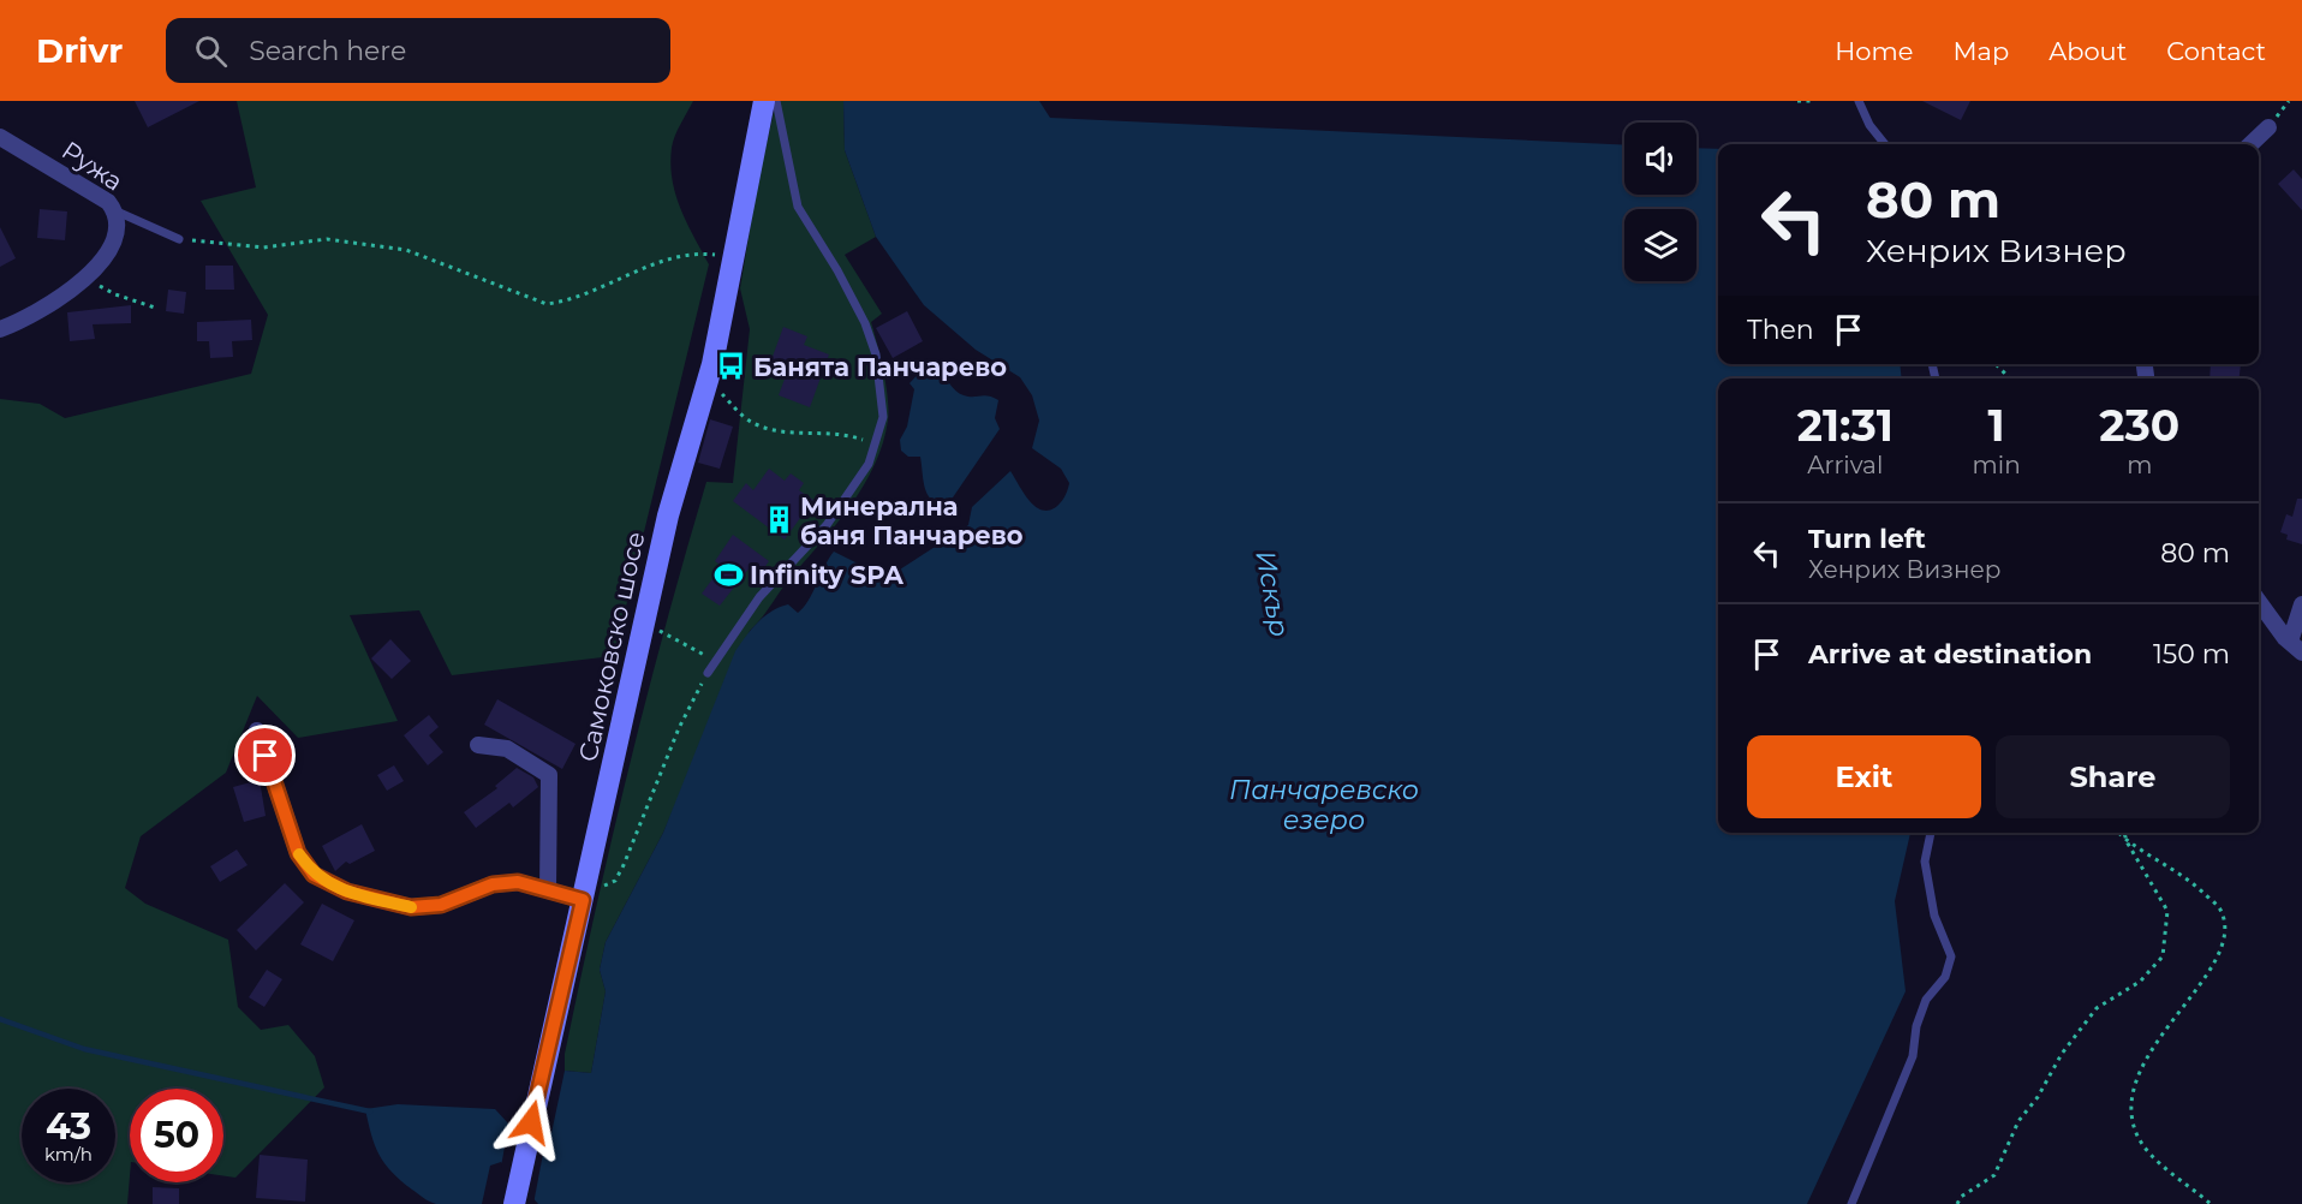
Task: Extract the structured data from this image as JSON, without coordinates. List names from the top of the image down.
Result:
{
  "streets": {
    "main road": ["Самоковско шосе"],
    "street": ["Ружа"]
  },
  "water": ["Искър", "Панчаревско езеро"],
  "places": {
    "bus stop": ["Банята Панчарево"],
    "building": ["Минерална баня Панчарево"],
    "sports": ["Infinity SPA"]
  },
  "page": {
    "header": "Drivr",
    "search": "Search here",
    "nav": [
      "Home",
      "Map",
      "About",
      "Contact"
    ],
    "turn": ["80 m", "Хенрих Визнер"],
    "then": "Then",
    "eta": [
      "21:31",
      "Arrival",
      "1",
      "min",
      "230",
      "m"
    ],
    "list": [
      {
        "name": "Turn left",
        "note": "Хенрих Визнер",
        "value": "80 m"
      },
      {
        "name": "Arrive at destination",
        "value": "150 m"
      }
    ],
    "buttons": ["Exit", "Share"],
    "speed": "43 km/h",
    "limit": "50"
  }
}
